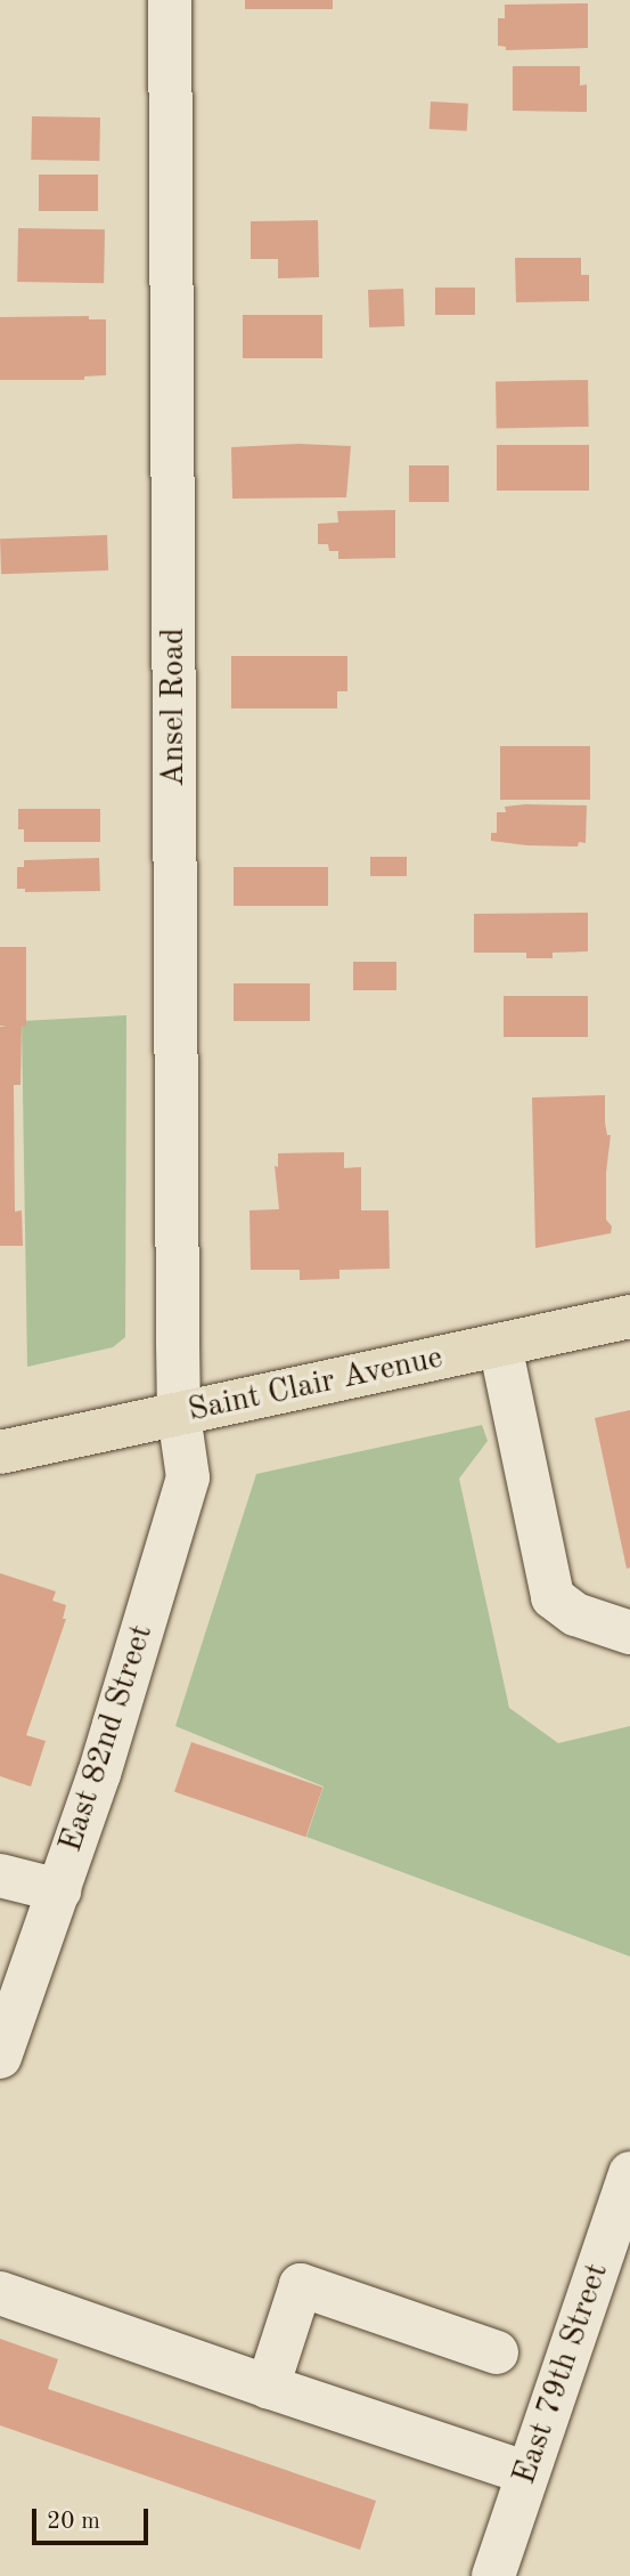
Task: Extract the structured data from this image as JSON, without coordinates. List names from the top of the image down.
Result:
{
  "streets": {
    "main road": ["Saint Clair Avenue"],
    "street": ["Ansel Road", "East 82nd Street", "East 79th Street"]
  },
  "crossings": [
    ["Ansel Road", "Saint Clair Avenue"],
    ["Ansel Road", "East 82nd Street"],
    ["Saint Clair Avenue", "East 82nd Street"]
  ],
  "scale_bar": "20 m"
}
